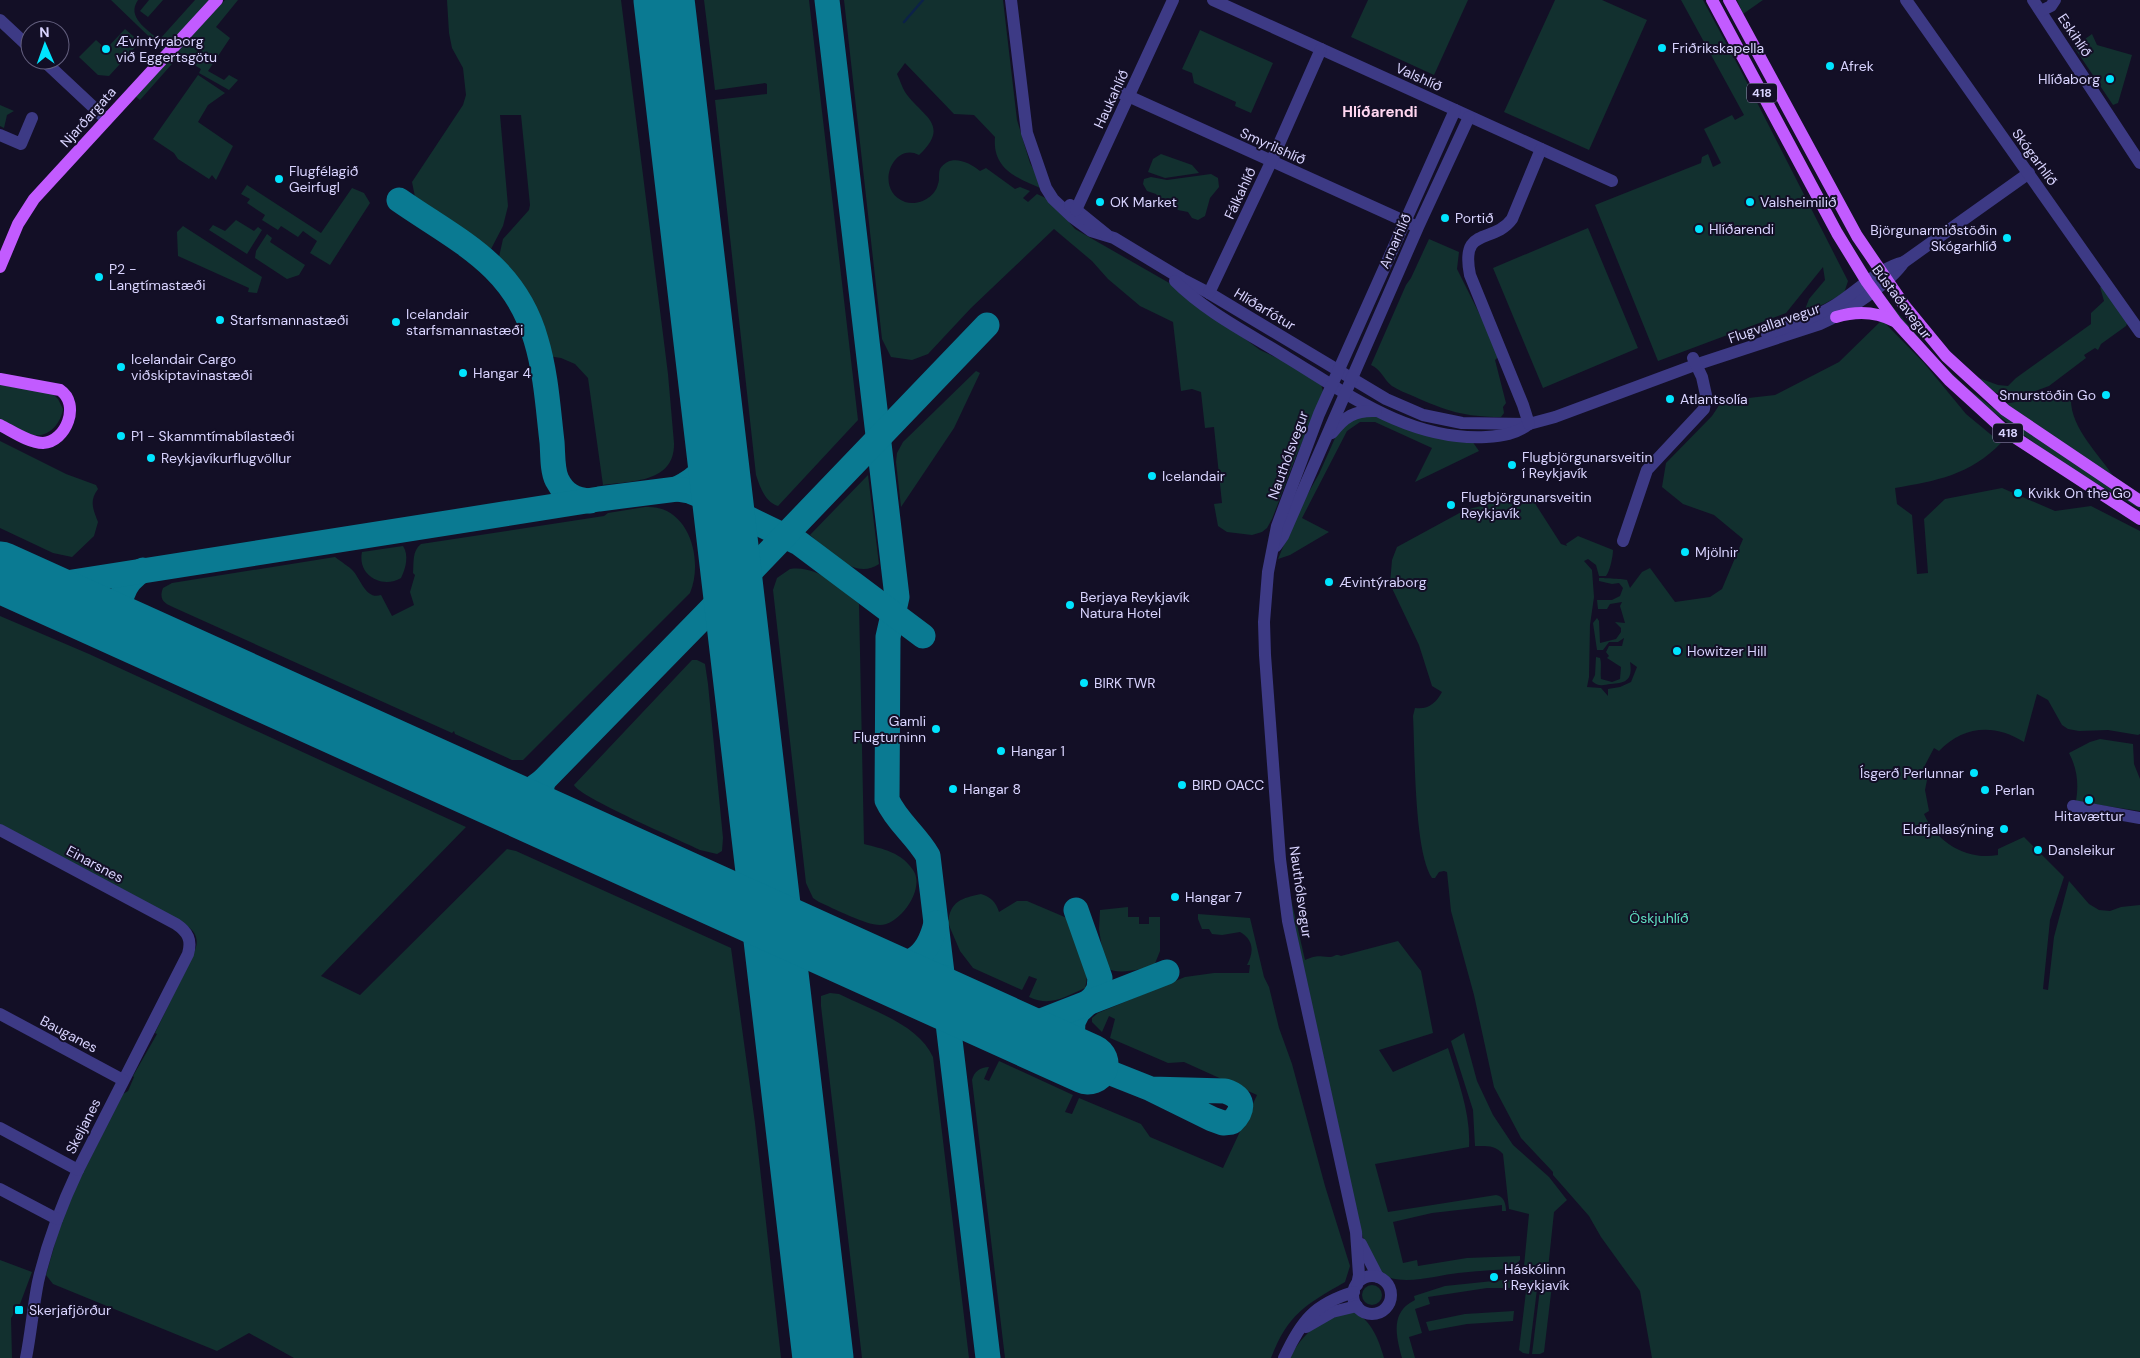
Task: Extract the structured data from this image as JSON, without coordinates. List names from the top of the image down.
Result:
{
  "streets": {
    "main road": ["418", "Njarðargata", "Bústaðavegur"],
    "street": [
      "Eskihlíð",
      "Valshlíð",
      "Haukahlíð",
      "Smyrilshlíð",
      "Skógarhlíð",
      "Fálkahlíð",
      "Arnarhlíð",
      "Hlíðarfótur",
      "Flugvallarvegur",
      "Nauthólsvegur",
      "Einarsnes",
      "Bauganes",
      "Skeljanes"
    ]
  },
  "crossings": [
    ["Valshlíð", "Fálkahlíð"],
    ["Valshlíð", "Arnarhlíð"],
    ["Haukahlíð", "Smyrilshlíð"],
    ["Haukahlíð", "Hlíðarfótur"],
    ["Smyrilshlíð", "Fálkahlíð"],
    ["Smyrilshlíð", "Arnarhlíð"],
    ["Skógarhlíð", "Flugvallarvegur"],
    ["Fálkahlíð", "Hlíðarfótur"],
    ["Arnarhlíð", "Hlíðarfótur"],
    ["Arnarhlíð", "Flugvallarvegur"],
    ["Arnarhlíð", "Nauthólsvegur"],
    ["Bústaðavegur", "Flugvallarvegur"],
    ["Hlíðarfótur", "Flugvallarvegur"],
    ["Hlíðarfótur", "Nauthólsvegur"],
    ["Flugvallarvegur", "Nauthólsvegur"],
    ["Einarsnes", "Skeljanes"],
    ["Bauganes", "Skeljanes"]
  ],
  "districts": ["Hlíðarendi"],
  "parks": ["Öskjuhlíð"],
  "places": {
    "other": [
      "Friðrikskapella",
      "Ævintýraborg við Eggertsgötu",
      "Afrek",
      "Hlíðaborg",
      "Flugfélagið Geirfugl",
      "OK Market",
      "Valsheimilið",
      "Portið",
      "Hlíðarendi",
      "Björgunarmiðstöðin Skógarhlíð",
      "P2 - Langtímastæði",
      "Starfsmannastæði",
      "Icelandair starfsmannastæði",
      "Icelandair Cargo viðskiptavinastæði",
      "Hangar 4",
      "Smurstöðin Go",
      "Atlantsolía",
      "P1 - Skammtímabílastæði",
      "Reykjavíkurflugvöllur",
      "Flugbjörgunarsveitin í Reykjavík",
      "Icelandair",
      "Kvikk On the Go",
      "Flugbjörgunarsveitin Reykjavík",
      "Mjölnir",
      "Ævintýraborg",
      "Berjaya Reykjavík Natura Hotel",
      "Howitzer Hill",
      "BIRK TWR",
      "Gamli Flugturninn",
      "Hangar 1",
      "Ísgerð Perlunnar",
      "BIRD OACC",
      "Hangar 8",
      "Perlan",
      "Hitavættur",
      "Eldfjallasýning",
      "Dansleikur",
      "Hangar 7",
      "Háskólinn í Reykjavík"
    ],
    "transit": ["Skerjafjörður"]
  },
  "north": "top"
}
